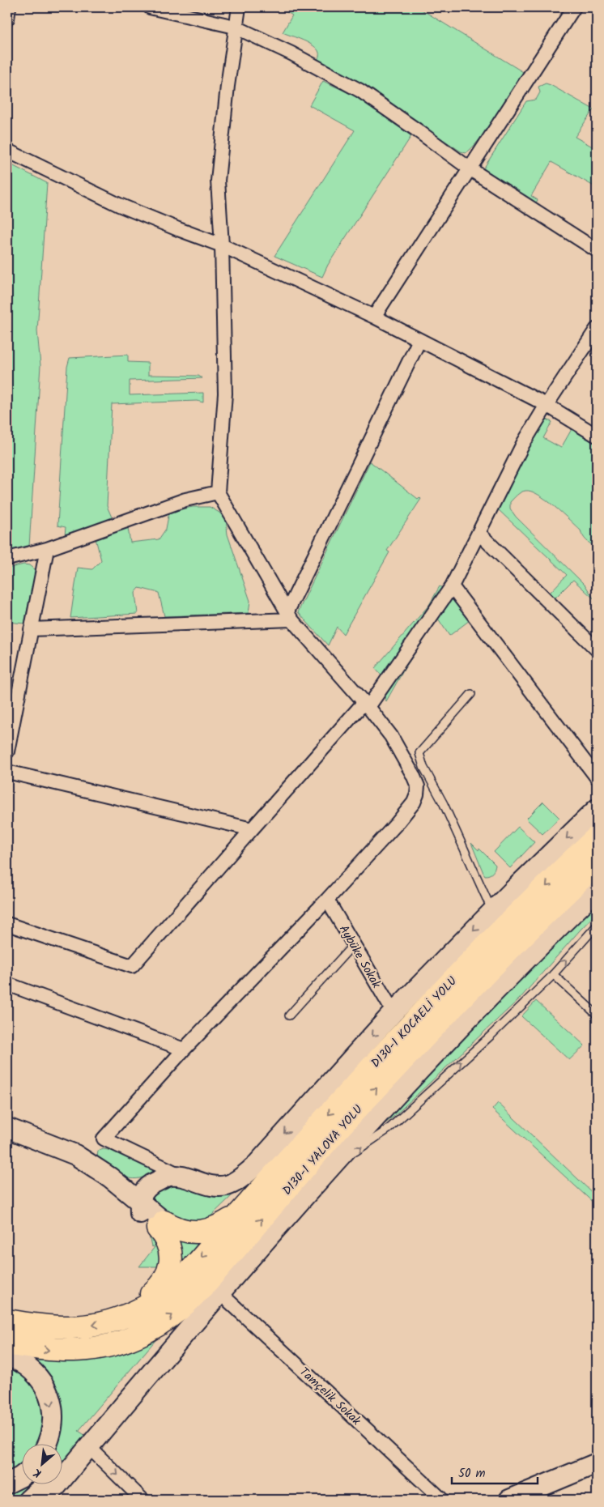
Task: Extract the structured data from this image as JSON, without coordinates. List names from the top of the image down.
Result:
{
  "streets": {
    "highway": ["D130-1 KOCAELİ YOLU", "D130-1 YALOVA YOLU"],
    "street": ["Aybüke Sokak", "Tamçelik Sokak"]
  },
  "one_way": ["D130-1 KOCAELİ YOLU", "D130-1 YALOVA YOLU"],
  "scale_bar": "50 m",
  "north": "bottom left"
}
